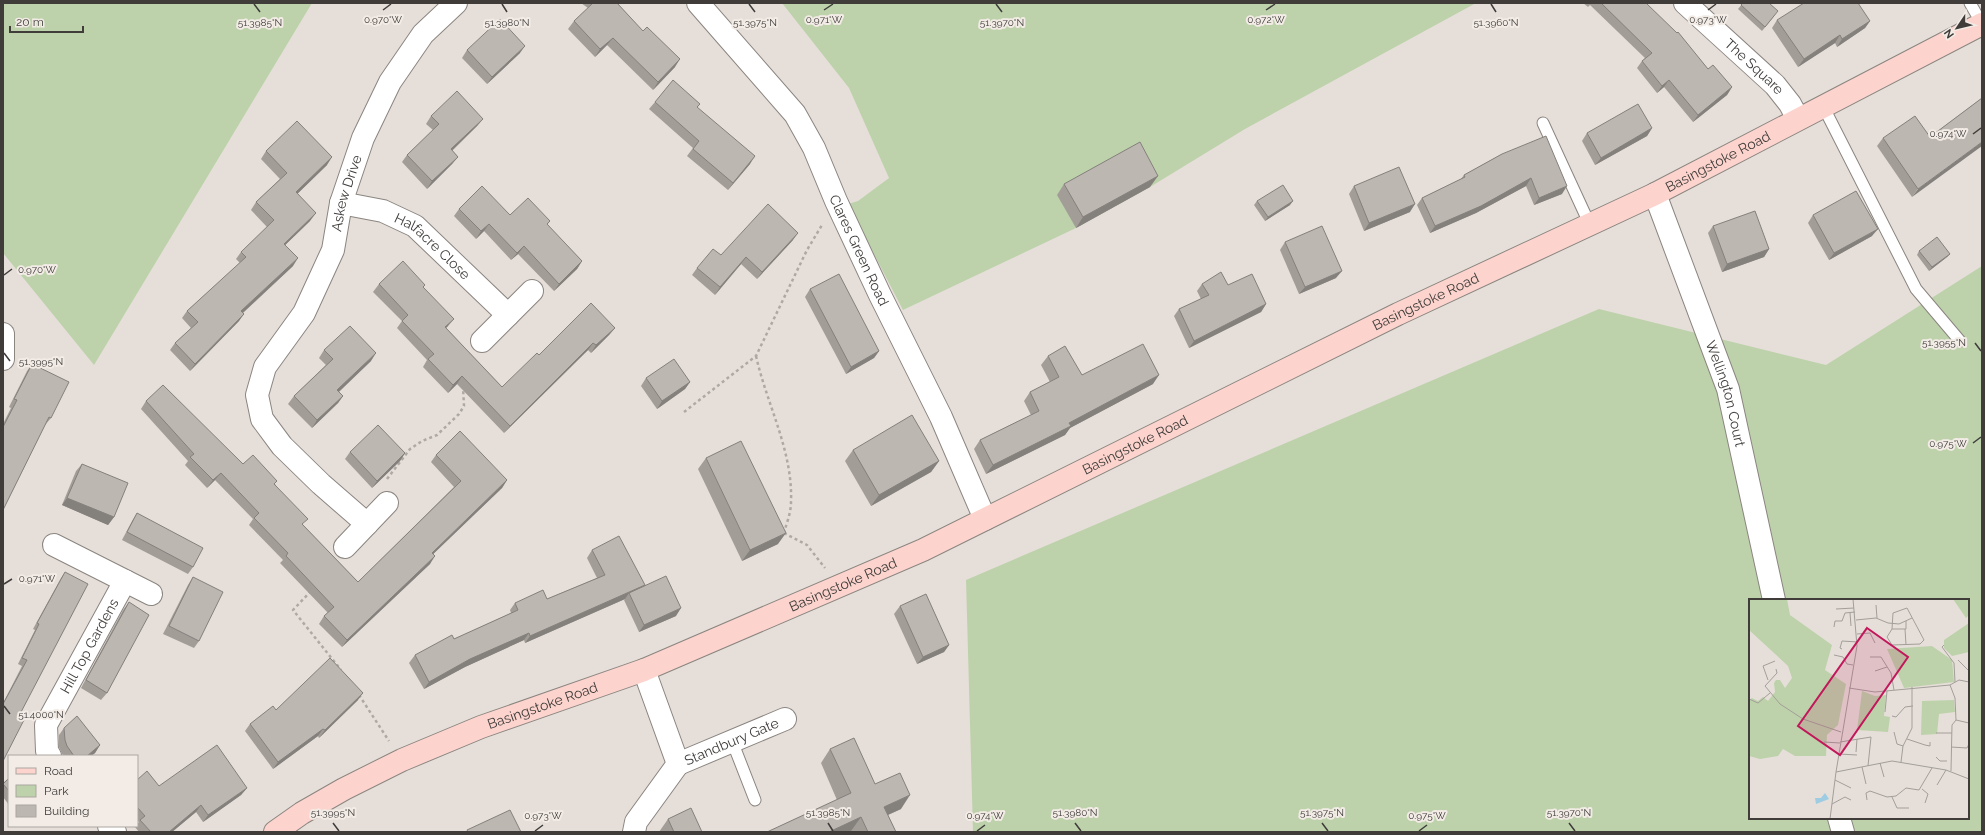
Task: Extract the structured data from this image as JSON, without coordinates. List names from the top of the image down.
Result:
{
  "streets": {
    "street": [
      "The Square",
      "Basingstoke Road",
      "Askew Drive",
      "Halfacre Close",
      "Clares Green Road",
      "Wellington Court",
      "Hill Top Gardens",
      "Standbury Gate"
    ]
  },
  "crossings": [
    ["The Square", "Basingstoke Road"],
    ["Basingstoke Road", "Clares Green Road"],
    ["Basingstoke Road", "Wellington Court"],
    ["Basingstoke Road", "Standbury Gate"],
    ["Askew Drive", "Halfacre Close"]
  ],
  "legend": ["Road", "Park", "Building"],
  "scale_bar": "20 m",
  "north": "bottom left",
  "coordinates": [
    "0.970°W",
    "0.972°W",
    "0.971°W",
    "0.973°W",
    "51.3985°N",
    "51.3980°N",
    "51.3975°N",
    "51.3970°N",
    "51.3960°N",
    "0.974°W",
    "51.3955°N",
    "51.3995°N",
    "0.975°W",
    "51.4000°N"
  ]
}
